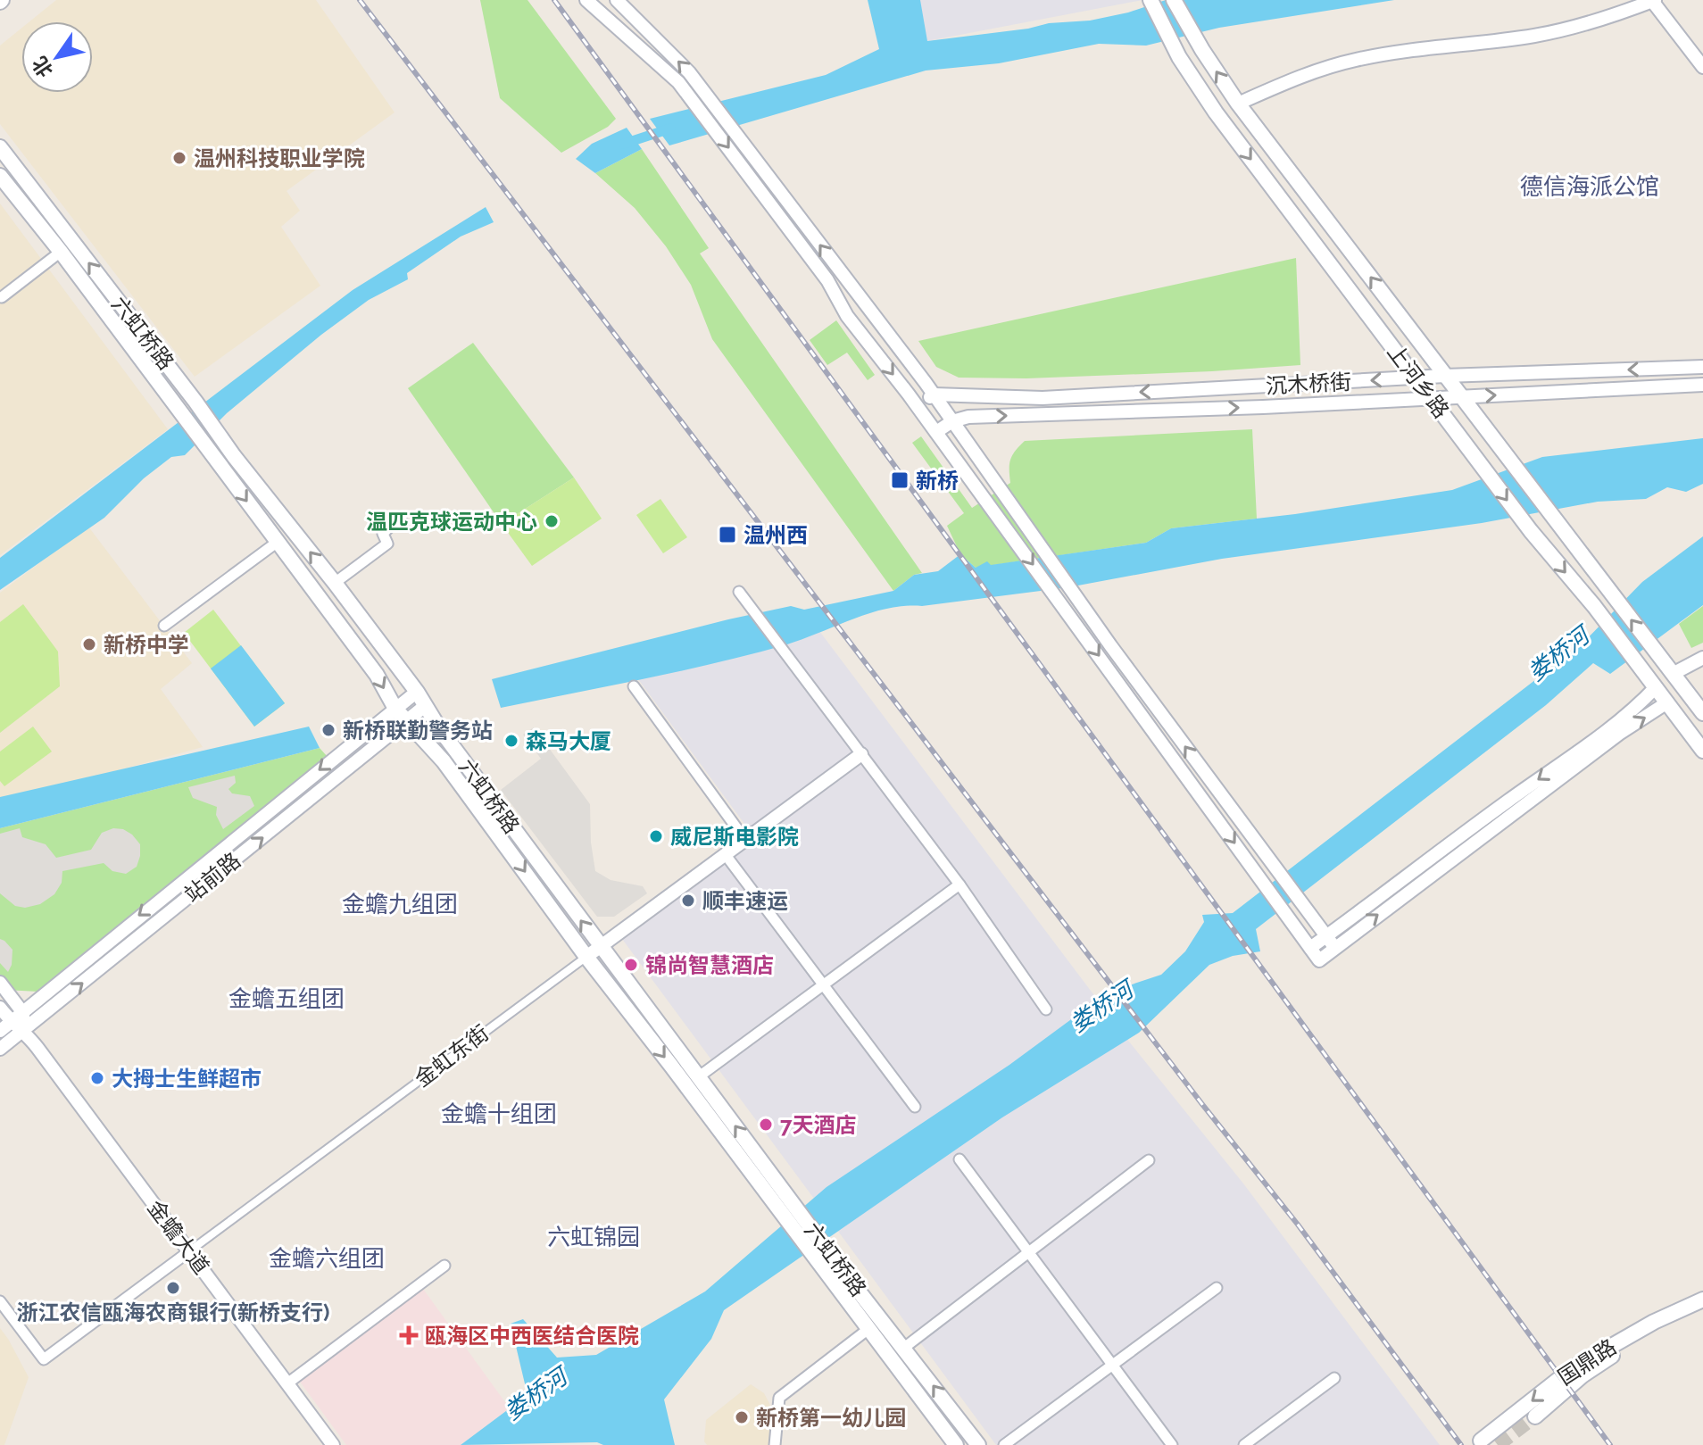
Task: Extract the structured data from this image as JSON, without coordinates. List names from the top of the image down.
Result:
{
  "streets": {
    "main road": ["六虹桥路", "上河乡路", "国鼎路"],
    "street": [
      "沉木桥街",
      "站前路",
      "金虹东街",
      "金蟾大道"
    ]
  },
  "crossings": [
    ["六虹桥路", "站前路"],
    ["六虹桥路", "金虹东街"],
    ["上河乡路", "沉木桥街"],
    ["站前路", "金蟾大道"],
    ["金虹东街", "金蟾大道"]
  ],
  "districts": [
    "德信海派公馆",
    "金蟾九组团",
    "金蟾五组团",
    "金蟾十组团",
    "六虹锦园",
    "金蟾六组团"
  ],
  "water": ["娄桥河"],
  "places": {
    "other": [
      "温州科技职业学院",
      "温匹克球运动中心",
      "新桥中学",
      "新桥联勤警务站",
      "森马大厦",
      "威尼斯电影院",
      "顺丰速运",
      "锦尚智慧酒店",
      "大拇士生鲜超市",
      "7天酒店",
      "浙江农信瓯海农商银行(新桥支行)",
      "新桥第一幼儿园"
    ],
    "transit": ["新桥", "温州西"],
    "health": ["瓯海区中西医结合医院"]
  },
  "north": "bottom left"
}
